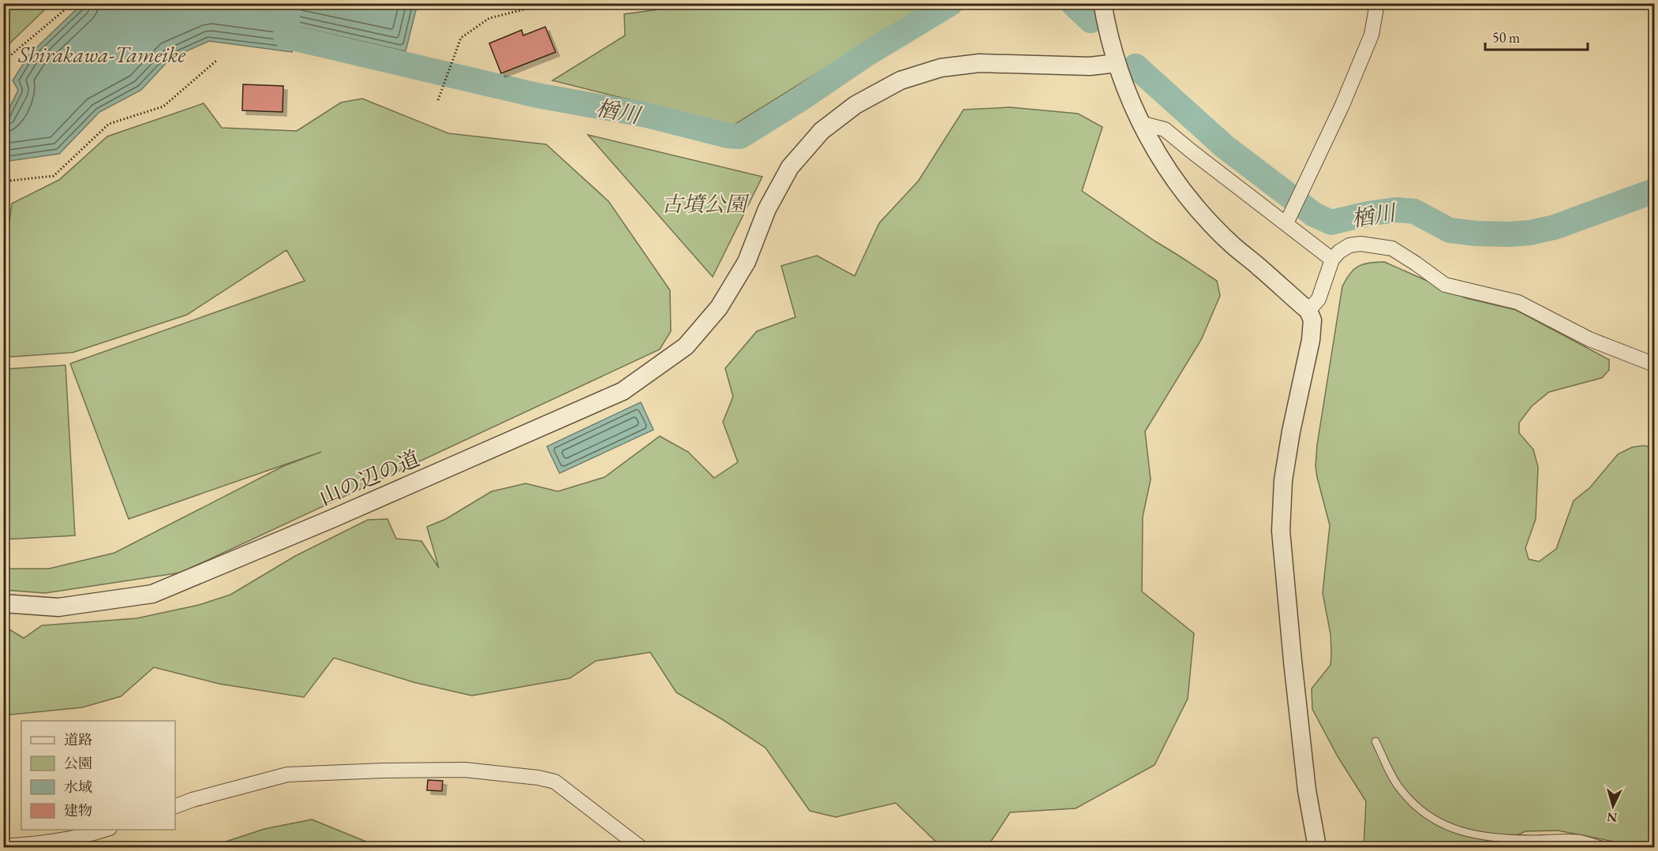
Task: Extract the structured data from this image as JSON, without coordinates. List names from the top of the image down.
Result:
{
  "streets": {
    "street": ["山の辺の道"]
  },
  "water": ["Shirakawa-Tameike", "楢川"],
  "parks": ["古墳公園"],
  "legend": [
    "道路",
    "公園",
    "水域",
    "建物"
  ],
  "scale_bar": "50 m",
  "north": "bottom"
}
